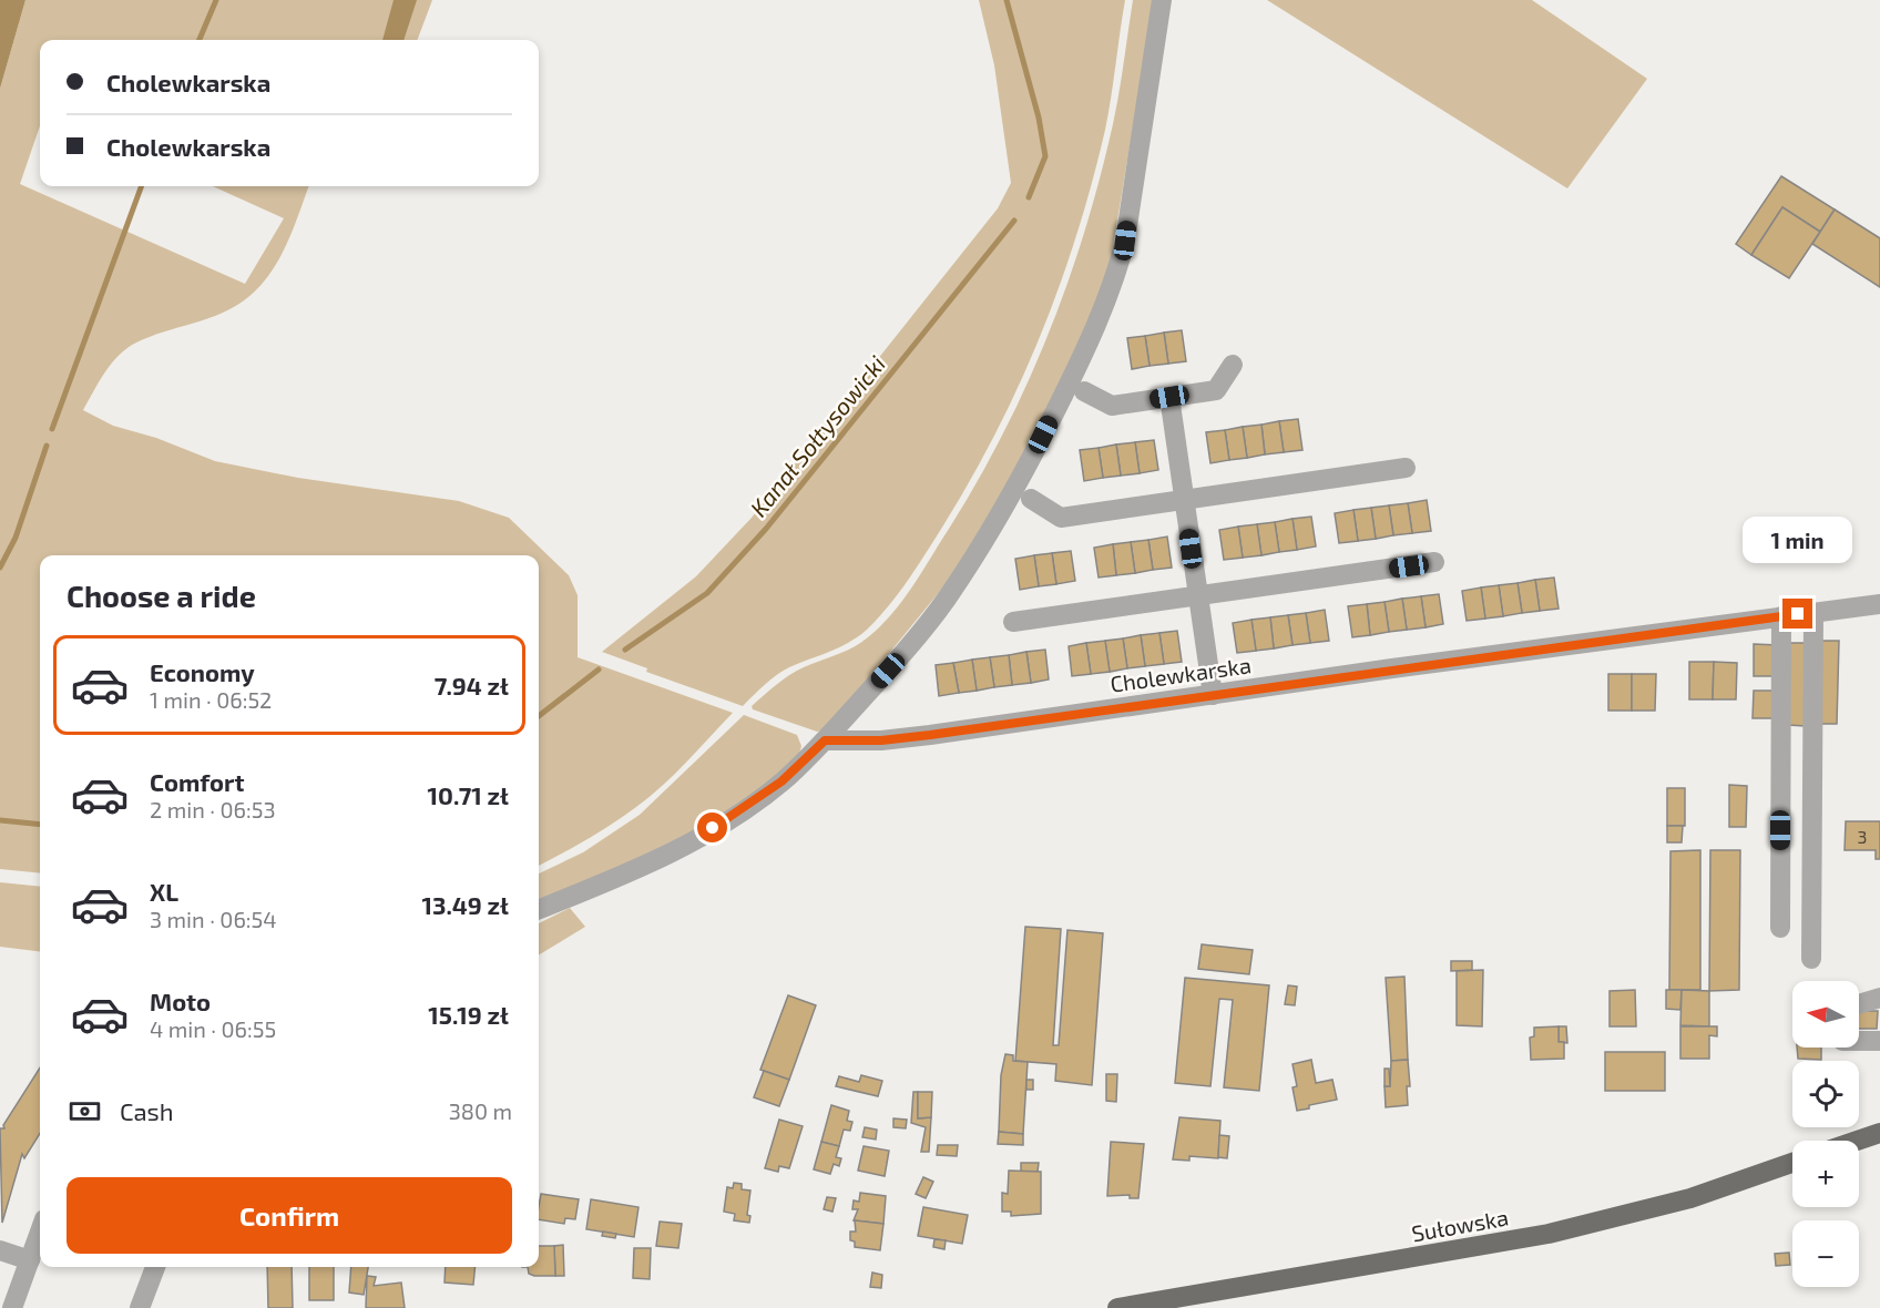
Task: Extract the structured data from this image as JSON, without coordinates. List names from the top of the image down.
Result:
{
  "streets": {
    "main road": ["Sułowska"],
    "street": ["Cholewkarska"]
  },
  "water": ["Kanał Sołtysowicki"],
  "house_numbers": ["3"],
  "north": "left",
  "page": {
    "banner": ["Cholewkarska", "Cholewkarska"],
    "bubble": "1 min",
    "heading": "Choose a ride",
    "list": [
      {
        "name": "Economy",
        "note": "1 min · 06:52",
        "value": "7.94 zł"
      },
      {
        "name": "Comfort",
        "note": "2 min · 06:53",
        "value": "10.71 zł"
      },
      {
        "name": "XL",
        "note": "3 min · 06:54",
        "value": "13.49 zł"
      },
      {
        "name": "Moto",
        "note": "4 min · 06:55",
        "value": "15.19 zł"
      }
    ],
    "map_buttons": ["+", "−"],
    "pay": ["Cash", "380 m"],
    "buttons": "Confirm"
  }
}
